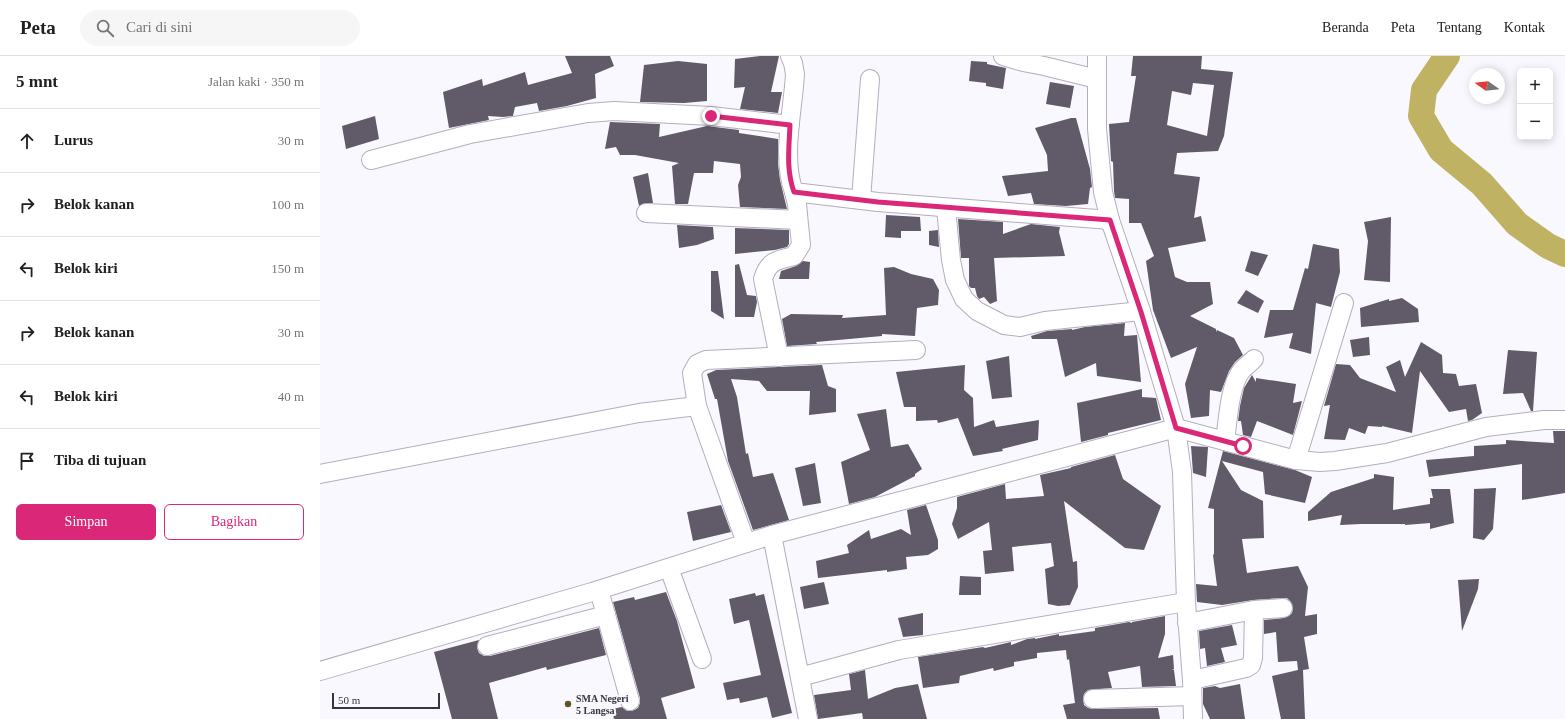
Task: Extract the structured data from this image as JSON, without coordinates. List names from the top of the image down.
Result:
{
  "places": ["SMA Negeri 5 Langsa"],
  "scale_bar": "50 m",
  "north": "left",
  "page": {
    "header": "Peta",
    "search": "Cari di sini",
    "nav": [
      "Beranda",
      "Peta",
      "Tentang",
      "Kontak"
    ],
    "heading": ["5 mnt", "Jalan kaki · 350 m"],
    "map_buttons": ["+", "−"],
    "list": [
      ["Lurus", "30 m"],
      ["Belok kanan", "100 m"],
      ["Belok kiri", "150 m"],
      ["Belok kanan", "30 m"],
      ["Belok kiri", "40 m"],
      "Tiba di tujuan"
    ],
    "buttons": ["Simpan", "Bagikan"],
    "scale": "50 m"
  }
}
